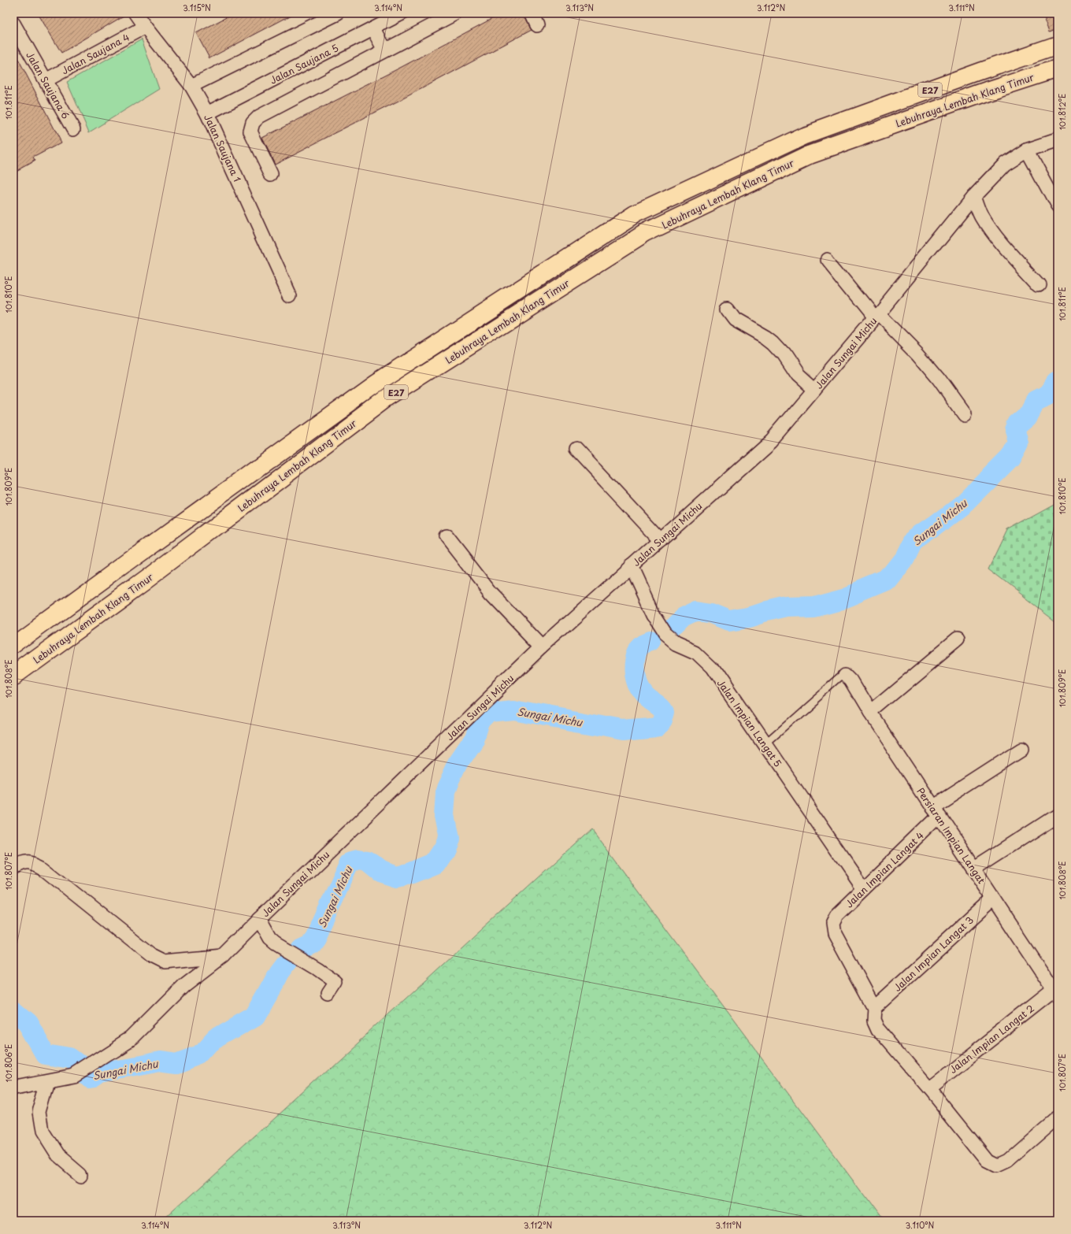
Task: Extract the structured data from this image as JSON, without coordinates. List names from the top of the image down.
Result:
{
  "streets": {
    "highway": ["E27", "Lebuhraya Lembah Klang Timur"],
    "street": [
      "Jalan Saujana 4",
      "Jalan Saujana 5",
      "Jalan Saujana 6",
      "Jalan Saujana 1",
      "Jalan Sungai Michu",
      "Jalan Impian Langat 5",
      "Persiaran Impian Langat",
      "Jalan Impian Langat 4",
      "Jalan Impian Langat 3",
      "Jalan Impian Langat 2"
    ]
  },
  "crossings": [
    ["Jalan Saujana 4", "Jalan Saujana 6"],
    ["Jalan Saujana 4", "Jalan Saujana 1"],
    ["Jalan Saujana 5", "Jalan Saujana 1"],
    ["Jalan Sungai Michu", "Jalan Impian Langat 5"],
    ["Jalan Impian Langat 5", "Jalan Impian Langat 4"],
    ["Persiaran Impian Langat", "Jalan Impian Langat 4"],
    ["Persiaran Impian Langat", "Jalan Impian Langat 3"],
    ["Persiaran Impian Langat", "Jalan Impian Langat 2"],
    ["Jalan Impian Langat 4", "Jalan Impian Langat 3"]
  ],
  "water": ["Sungai Michu"],
  "coordinates": [
    "3.115°N",
    "3.114°N",
    "3.113°N",
    "3.112°N",
    "3.111°N",
    "101.811°E",
    "101.812°E",
    "101.810°E",
    "101.809°E",
    "101.808°E",
    "101.807°E",
    "101.806°E",
    "3.110°N"
  ]
}
